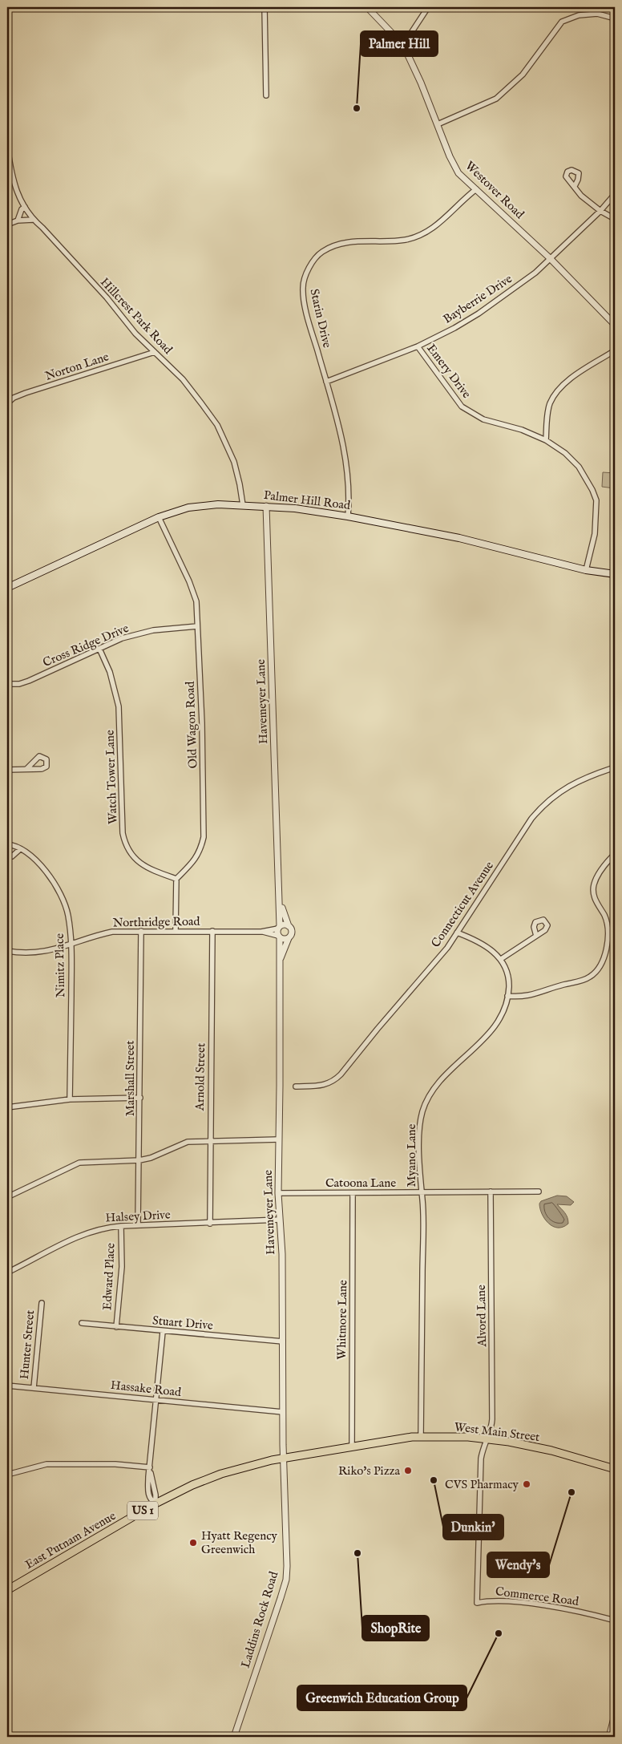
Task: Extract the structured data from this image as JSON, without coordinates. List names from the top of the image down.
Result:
{
  "streets": {
    "main road": [
      "Palmer Hill Road",
      "West Main Street",
      "US 1",
      "East Putnam Avenue"
    ],
    "street": [
      "Westover Road",
      "Bayberrie Drive",
      "Hillcrest Park Road",
      "Starin Drive",
      "Norton Lane",
      "Emery Drive",
      "Cross Ridge Drive",
      "Havemeyer Lane",
      "Old Wagon Road",
      "Watch Tower Lane",
      "Connecticut Avenue",
      "Northridge Road",
      "Nimitz Place",
      "Arnold Street",
      "Marshall Street",
      "Myano Lane",
      "Catoona Lane",
      "Halsey Drive",
      "Edward Place",
      "Alvord Lane",
      "Whitmore Lane",
      "Stuart Drive",
      "Hunter Street",
      "Hassake Road",
      "Commerce Road",
      "Laddins Rock Road"
    ]
  },
  "crossings": [
    ["Westover Road", "Bayberrie Drive"],
    ["Westover Road", "Starin Drive"],
    ["Bayberrie Drive", "Starin Drive"],
    ["Bayberrie Drive", "Emery Drive"],
    ["Hillcrest Park Road", "Norton Lane"],
    ["Hillcrest Park Road", "Palmer Hill Road"],
    ["Starin Drive", "Palmer Hill Road"],
    ["Emery Drive", "Palmer Hill Road"],
    ["Palmer Hill Road", "Havemeyer Lane"],
    ["Palmer Hill Road", "Old Wagon Road"],
    ["Cross Ridge Drive", "Old Wagon Road"],
    ["Cross Ridge Drive", "Watch Tower Lane"],
    ["Havemeyer Lane", "Northridge Road"],
    ["Havemeyer Lane", "Catoona Lane"],
    ["Havemeyer Lane", "Halsey Drive"],
    ["Havemeyer Lane", "Stuart Drive"],
    ["Havemeyer Lane", "Hassake Road"],
    ["Havemeyer Lane", "East Putnam Avenue"],
    ["Havemeyer Lane", "Laddins Rock Road"],
    ["Old Wagon Road", "Watch Tower Lane"],
    ["Connecticut Avenue", "Myano Lane"],
    ["Northridge Road", "Nimitz Place"],
    ["Northridge Road", "Arnold Street"],
    ["Northridge Road", "Marshall Street"],
    ["Arnold Street", "Halsey Drive"],
    ["Marshall Street", "Halsey Drive"],
    ["Myano Lane", "Catoona Lane"],
    ["Myano Lane", "West Main Street"],
    ["Catoona Lane", "Alvord Lane"],
    ["Catoona Lane", "Whitmore Lane"],
    ["Halsey Drive", "Edward Place"],
    ["Edward Place", "Stuart Drive"],
    ["Alvord Lane", "West Main Street"],
    ["Alvord Lane", "Commerce Road"],
    ["Whitmore Lane", "West Main Street"],
    ["Hunter Street", "Hassake Road"],
    ["West Main Street", "East Putnam Avenue"],
    ["West Main Street", "Commerce Road"],
    ["East Putnam Avenue", "Laddins Rock Road"]
  ],
  "places": [
    "Palmer Hill",
    "Riko's Pizza",
    "Dunkin'",
    "CVS Pharmacy",
    "Wendy's",
    "Hyatt Regency Greenwich",
    "ShopRite",
    "Greenwich Education Group"
  ]
}
